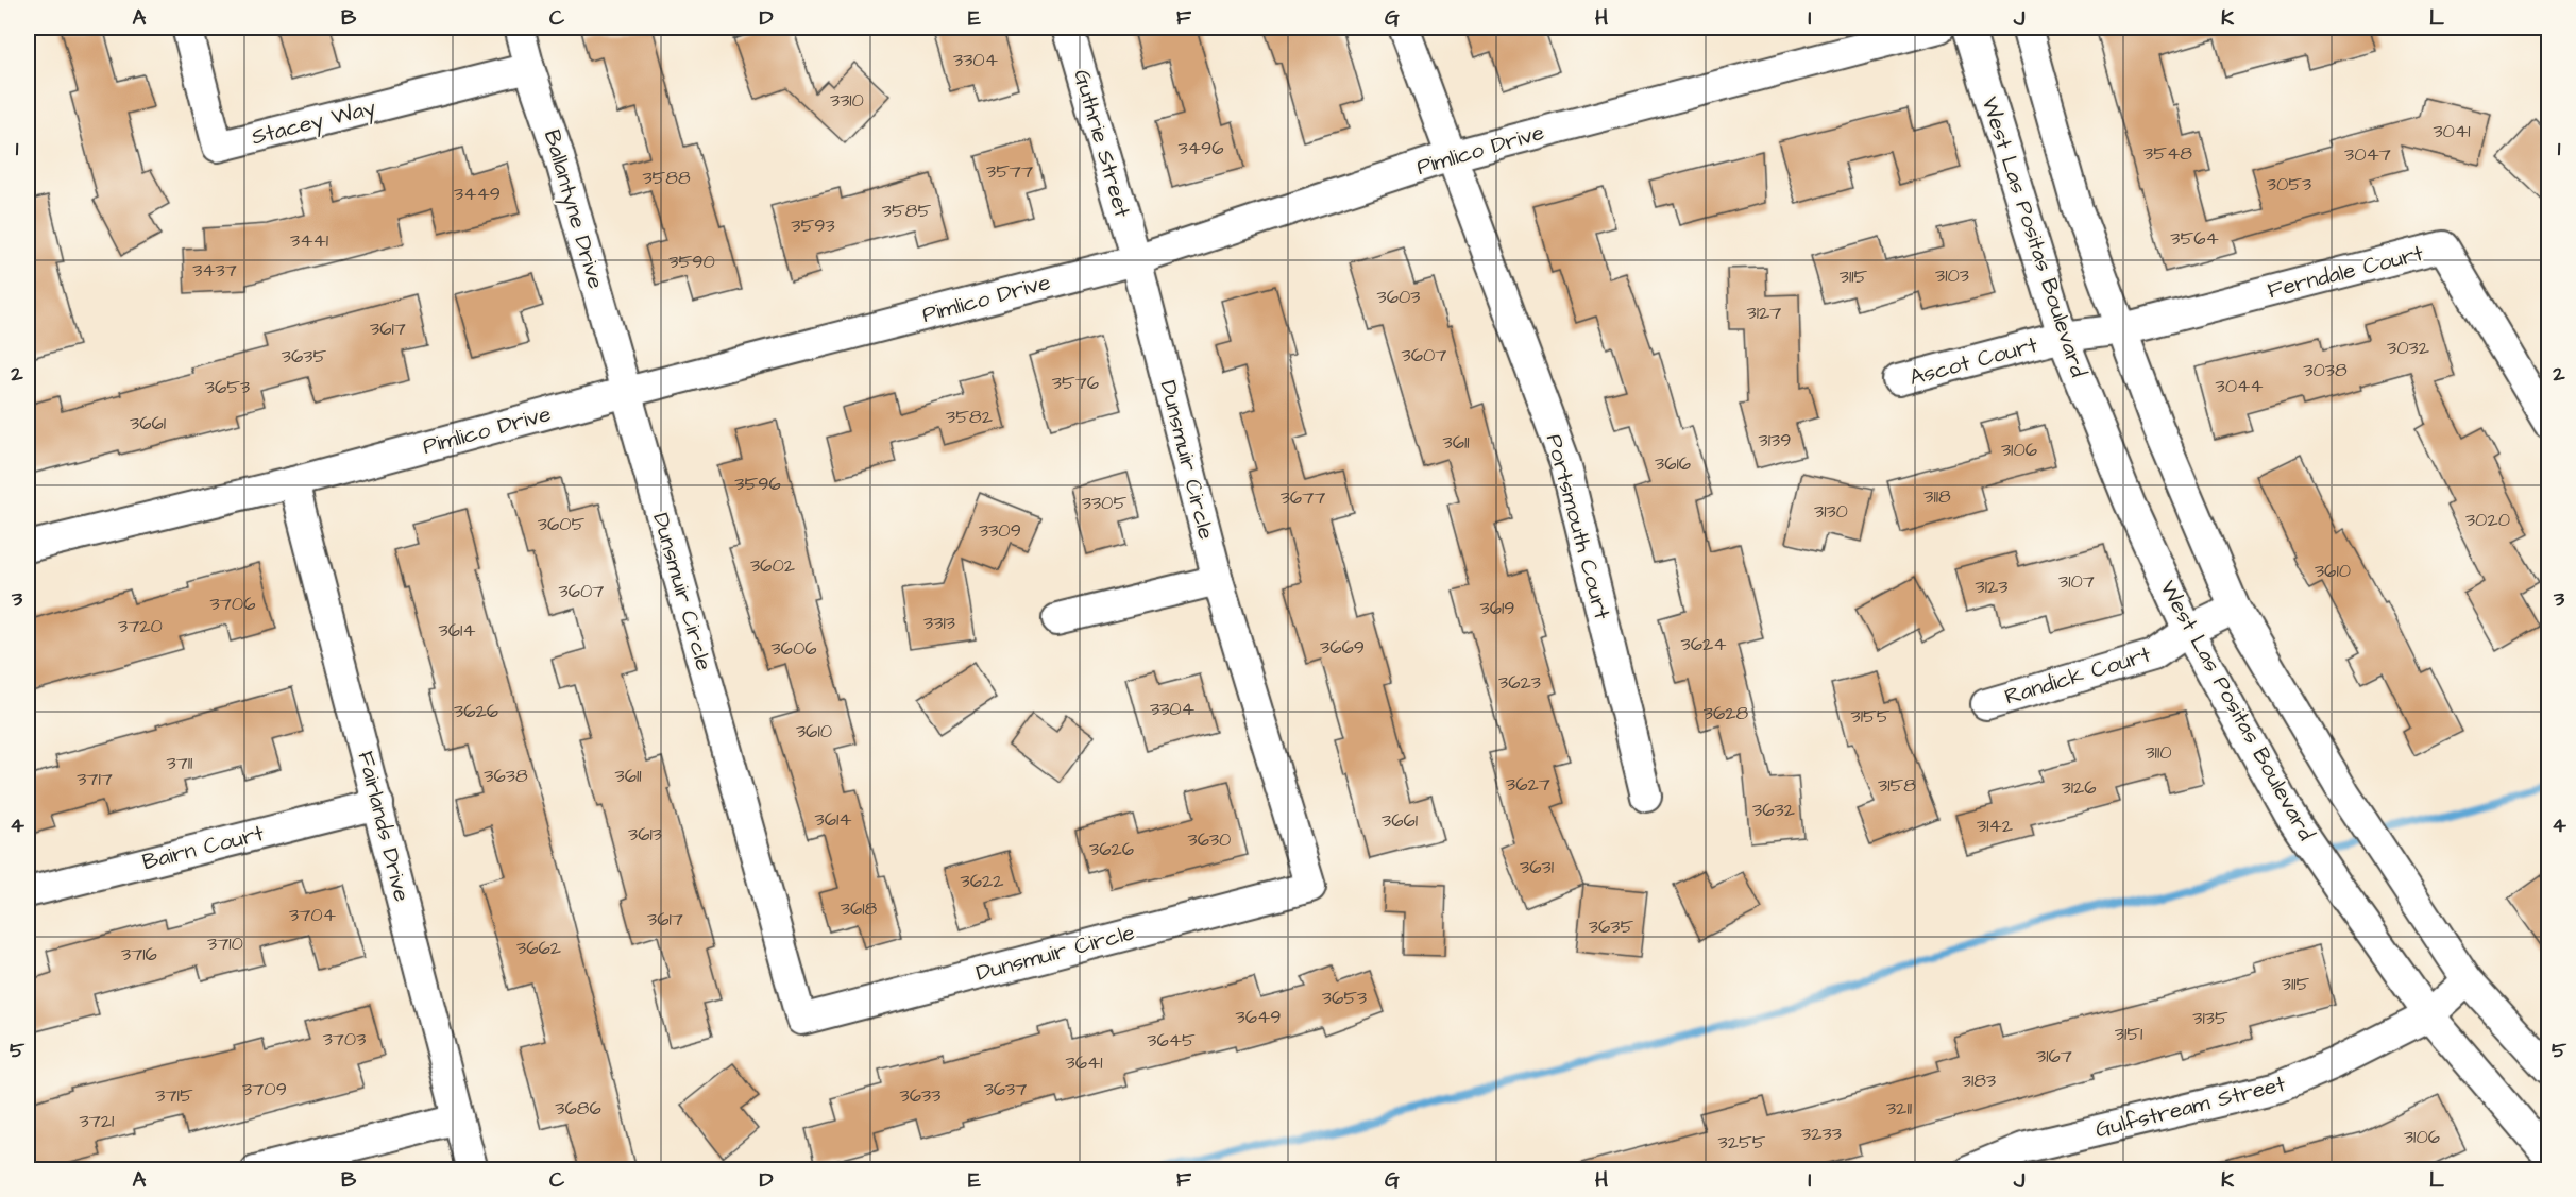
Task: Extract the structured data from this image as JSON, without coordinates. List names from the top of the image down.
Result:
{
  "streets": {
    "street": [
      "Stacey Way",
      "Guthrie Street",
      "Pimlico Drive",
      "Ballantyne Drive",
      "West Las Positas Boulevard",
      "Ferndale Court",
      "Ascot Court",
      "Dunsmuir Circle",
      "Portsmouth Court",
      "Randick Court",
      "Fairlands Drive",
      "Bairn Court",
      "Gulfstream Street"
    ]
  },
  "crossings": [
    ["Stacey Way", "Ballantyne Drive"],
    ["Guthrie Street", "Pimlico Drive"],
    ["Guthrie Street", "Dunsmuir Circle"],
    ["Pimlico Drive", "Ballantyne Drive"],
    ["Pimlico Drive", "Dunsmuir Circle"],
    ["Pimlico Drive", "Portsmouth Court"],
    ["Pimlico Drive", "Fairlands Drive"],
    ["Ballantyne Drive", "Dunsmuir Circle"],
    ["West Las Positas Boulevard", "Ascot Court"],
    ["West Las Positas Boulevard", "Randick Court"],
    ["West Las Positas Boulevard", "Gulfstream Street"],
    ["Ferndale Court", "Ascot Court"],
    ["Fairlands Drive", "Bairn Court"]
  ],
  "house_numbers": [
    "3304",
    "3310",
    "3041",
    "3496",
    "3548",
    "3047",
    "3577",
    "3588",
    "3053",
    "3449",
    "3585",
    "3593",
    "3564",
    "3441",
    "3590",
    "3437",
    "3103",
    "3115",
    "3603",
    "3127",
    "3617",
    "3032",
    "3607",
    "3635",
    "3038",
    "3576",
    "3044",
    "3653",
    "3582",
    "3661",
    "3139",
    "3611",
    "3106",
    "3616",
    "3596",
    "3118",
    "3677",
    "3305",
    "3130",
    "3020",
    "3605",
    "3309",
    "3602",
    "3610",
    "3107",
    "3123",
    "3607",
    "3706",
    "3619",
    "3313",
    "3720",
    "3614",
    "3624",
    "3669",
    "3606",
    "3623",
    "3304",
    "3626",
    "3628",
    "3155",
    "3610",
    "3110",
    "3711",
    "3638",
    "3611",
    "3717",
    "3627",
    "3158",
    "3126",
    "3632",
    "3614",
    "3661",
    "3142",
    "3613",
    "3630",
    "3626",
    "3631",
    "3622",
    "3618",
    "3704",
    "3617",
    "3635",
    "3710",
    "3662",
    "3716",
    "3115",
    "3653",
    "3649",
    "3135",
    "3151",
    "3703",
    "3645",
    "3167",
    "3641",
    "3183",
    "3709",
    "3637",
    "3715",
    "3633",
    "3686",
    "3211",
    "3721",
    "3233",
    "3106",
    "3255"
  ],
  "grid": {
    "columns": [
      "A",
      "B",
      "C",
      "D",
      "E",
      "F",
      "G",
      "H",
      "I",
      "J",
      "K",
      "L"
    ],
    "rows": [
      "1",
      "2",
      "3",
      "4",
      "5"
    ]
  }
}
